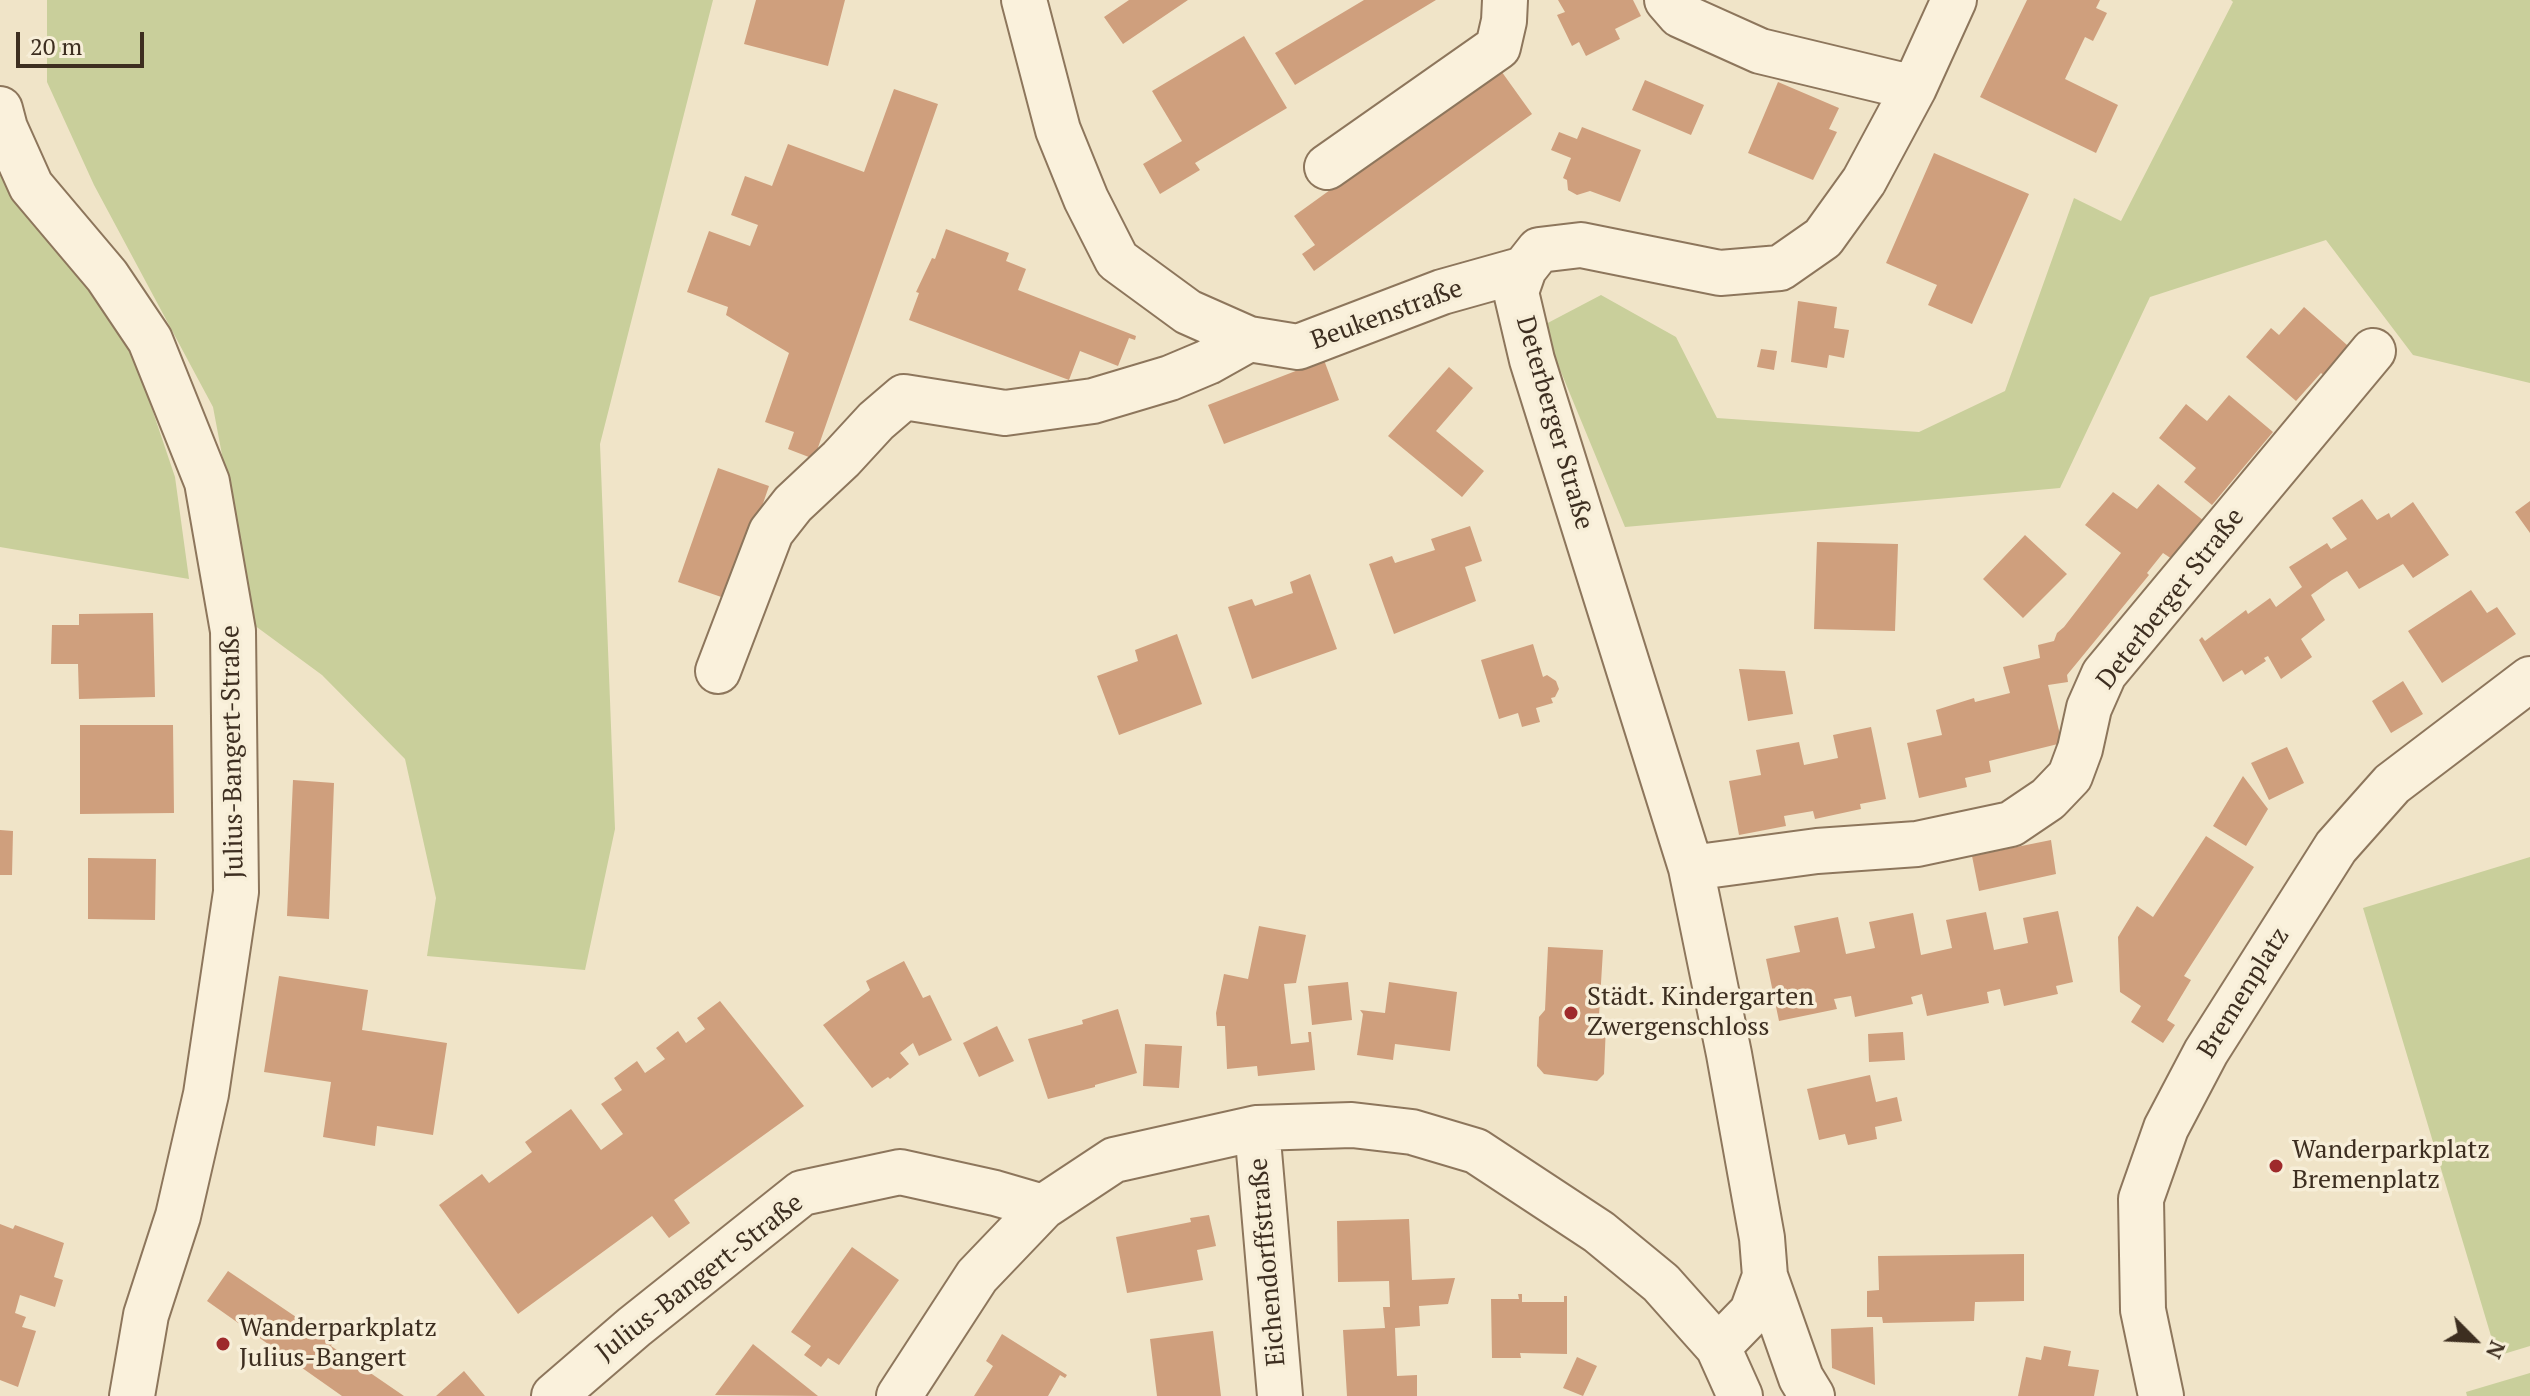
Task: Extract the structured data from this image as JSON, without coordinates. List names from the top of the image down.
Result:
{
  "streets": {
    "street": [
      "Beukenstraße",
      "Deterberger Straße",
      "Julius-Bangert-Straße",
      "Bremenplatz",
      "Eichendorffstraße"
    ]
  },
  "crossings": [
    ["Beukenstraße", "Deterberger Straße"]
  ],
  "places": ["Städt. Kindergarten Zwergenschloss", "Wanderparkplatz Bremenplatz", "Wanderparkplatz Julius-Bangert"],
  "scale_bar": "20 m",
  "north": "bottom right"
}
